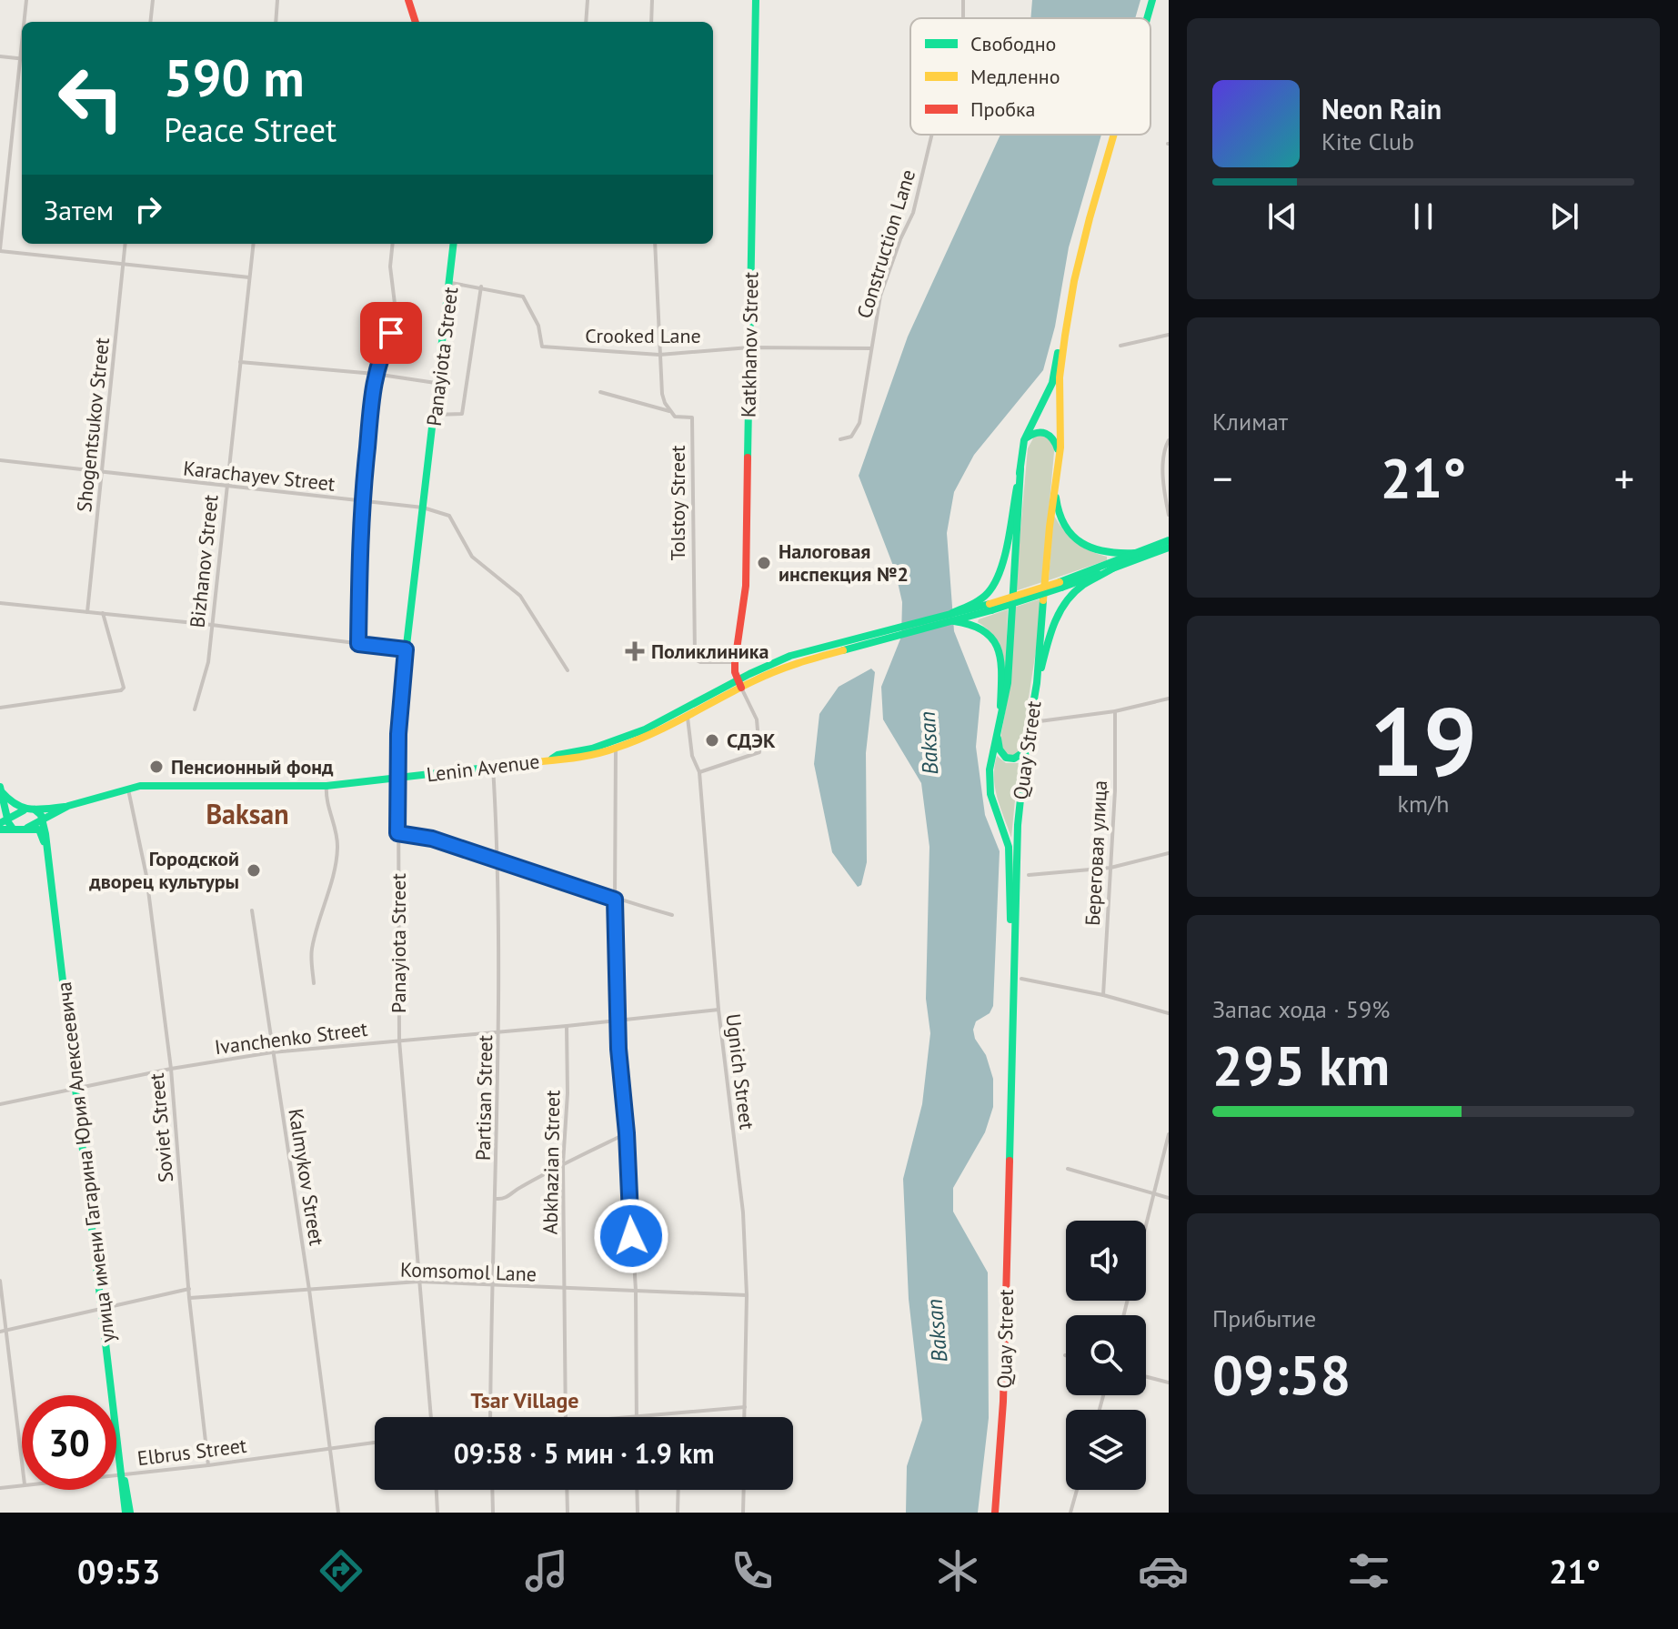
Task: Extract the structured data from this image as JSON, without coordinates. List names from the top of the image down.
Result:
{
  "streets": {
    "main road": [
      "Katkhanov Street",
      "Panayiota Street",
      "Quay Street",
      "Lenin Avenue",
      "улица имени Гагарина Юрия Алексеевича"
    ],
    "street": [
      "Construction Lane",
      "Crooked Lane",
      "Shogentsukov Street",
      "Karachayev Street",
      "Tolstoy Street",
      "Bizhanov Street",
      "Береговая улица",
      "Ivanchenko Street",
      "Ugnich Street",
      "Partisan Street",
      "Soviet Street",
      "Abkhazian Street",
      "Kalmykov Street",
      "Komsomol Lane",
      "Elbrus Street"
    ]
  },
  "crossings": [
    ["Construction Lane", "Crooked Lane"],
    ["Crooked Lane", "Katkhanov Street"],
    ["Crooked Lane", "Panayiota Street"],
    ["Katkhanov Street", "Tolstoy Street"],
    ["Katkhanov Street", "Lenin Avenue"],
    ["Panayiota Street", "Karachayev Street"],
    ["Panayiota Street", "Lenin Avenue"],
    ["Panayiota Street", "Ivanchenko Street"],
    ["Panayiota Street", "Komsomol Lane"],
    ["Shogentsukov Street", "Karachayev Street"],
    ["Karachayev Street", "Bizhanov Street"],
    ["Lenin Avenue", "Ugnich Street"],
    ["Lenin Avenue", "Partisan Street"],
    ["Lenin Avenue", "Soviet Street"],
    ["Ivanchenko Street", "Ugnich Street"],
    ["Ivanchenko Street", "Partisan Street"],
    ["Ivanchenko Street", "Soviet Street"],
    ["Ivanchenko Street", "улица имени Гагарина Юрия Алексеевича"],
    ["Ivanchenko Street", "Abkhazian Street"],
    ["Ivanchenko Street", "Kalmykov Street"],
    ["Ugnich Street", "Komsomol Lane"],
    ["Partisan Street", "Komsomol Lane"],
    ["Soviet Street", "Komsomol Lane"],
    ["Soviet Street", "Elbrus Street"],
    ["улица имени Гагарина Юрия Алексеевича", "Elbrus Street"],
    ["Abkhazian Street", "Komsomol Lane"],
    ["Kalmykov Street", "Komsomol Lane"],
    ["Kalmykov Street", "Elbrus Street"]
  ],
  "districts": ["Baksan", "Tsar Village"],
  "water": ["Baksan"],
  "places": {
    "other": [
      "Налоговая инспекция №2",
      "СДЭК",
      "Пенсионный фонд",
      "Городской дворец культуры"
    ],
    "health": ["Поликлиника"]
  },
  "legend": ["Свободно", "Медленно", "Пробка"],
  "page": {
    "turn": ["590 m", "Peace Street"],
    "song": ["Neon Rain", "Kite Club"],
    "then": "Затем",
    "tile": [
      "Климат",
      ["19", "km/h"],
      ["Запас хода · 59%", "295 km"],
      ["Прибытие", "09:58"]
    ],
    "heat": ["−", "21°", "+"],
    "limit": "30",
    "trip": "09:58 · 5 мин · 1.9 km",
    "tabs": ["09:53", "21°"]
  }
}
